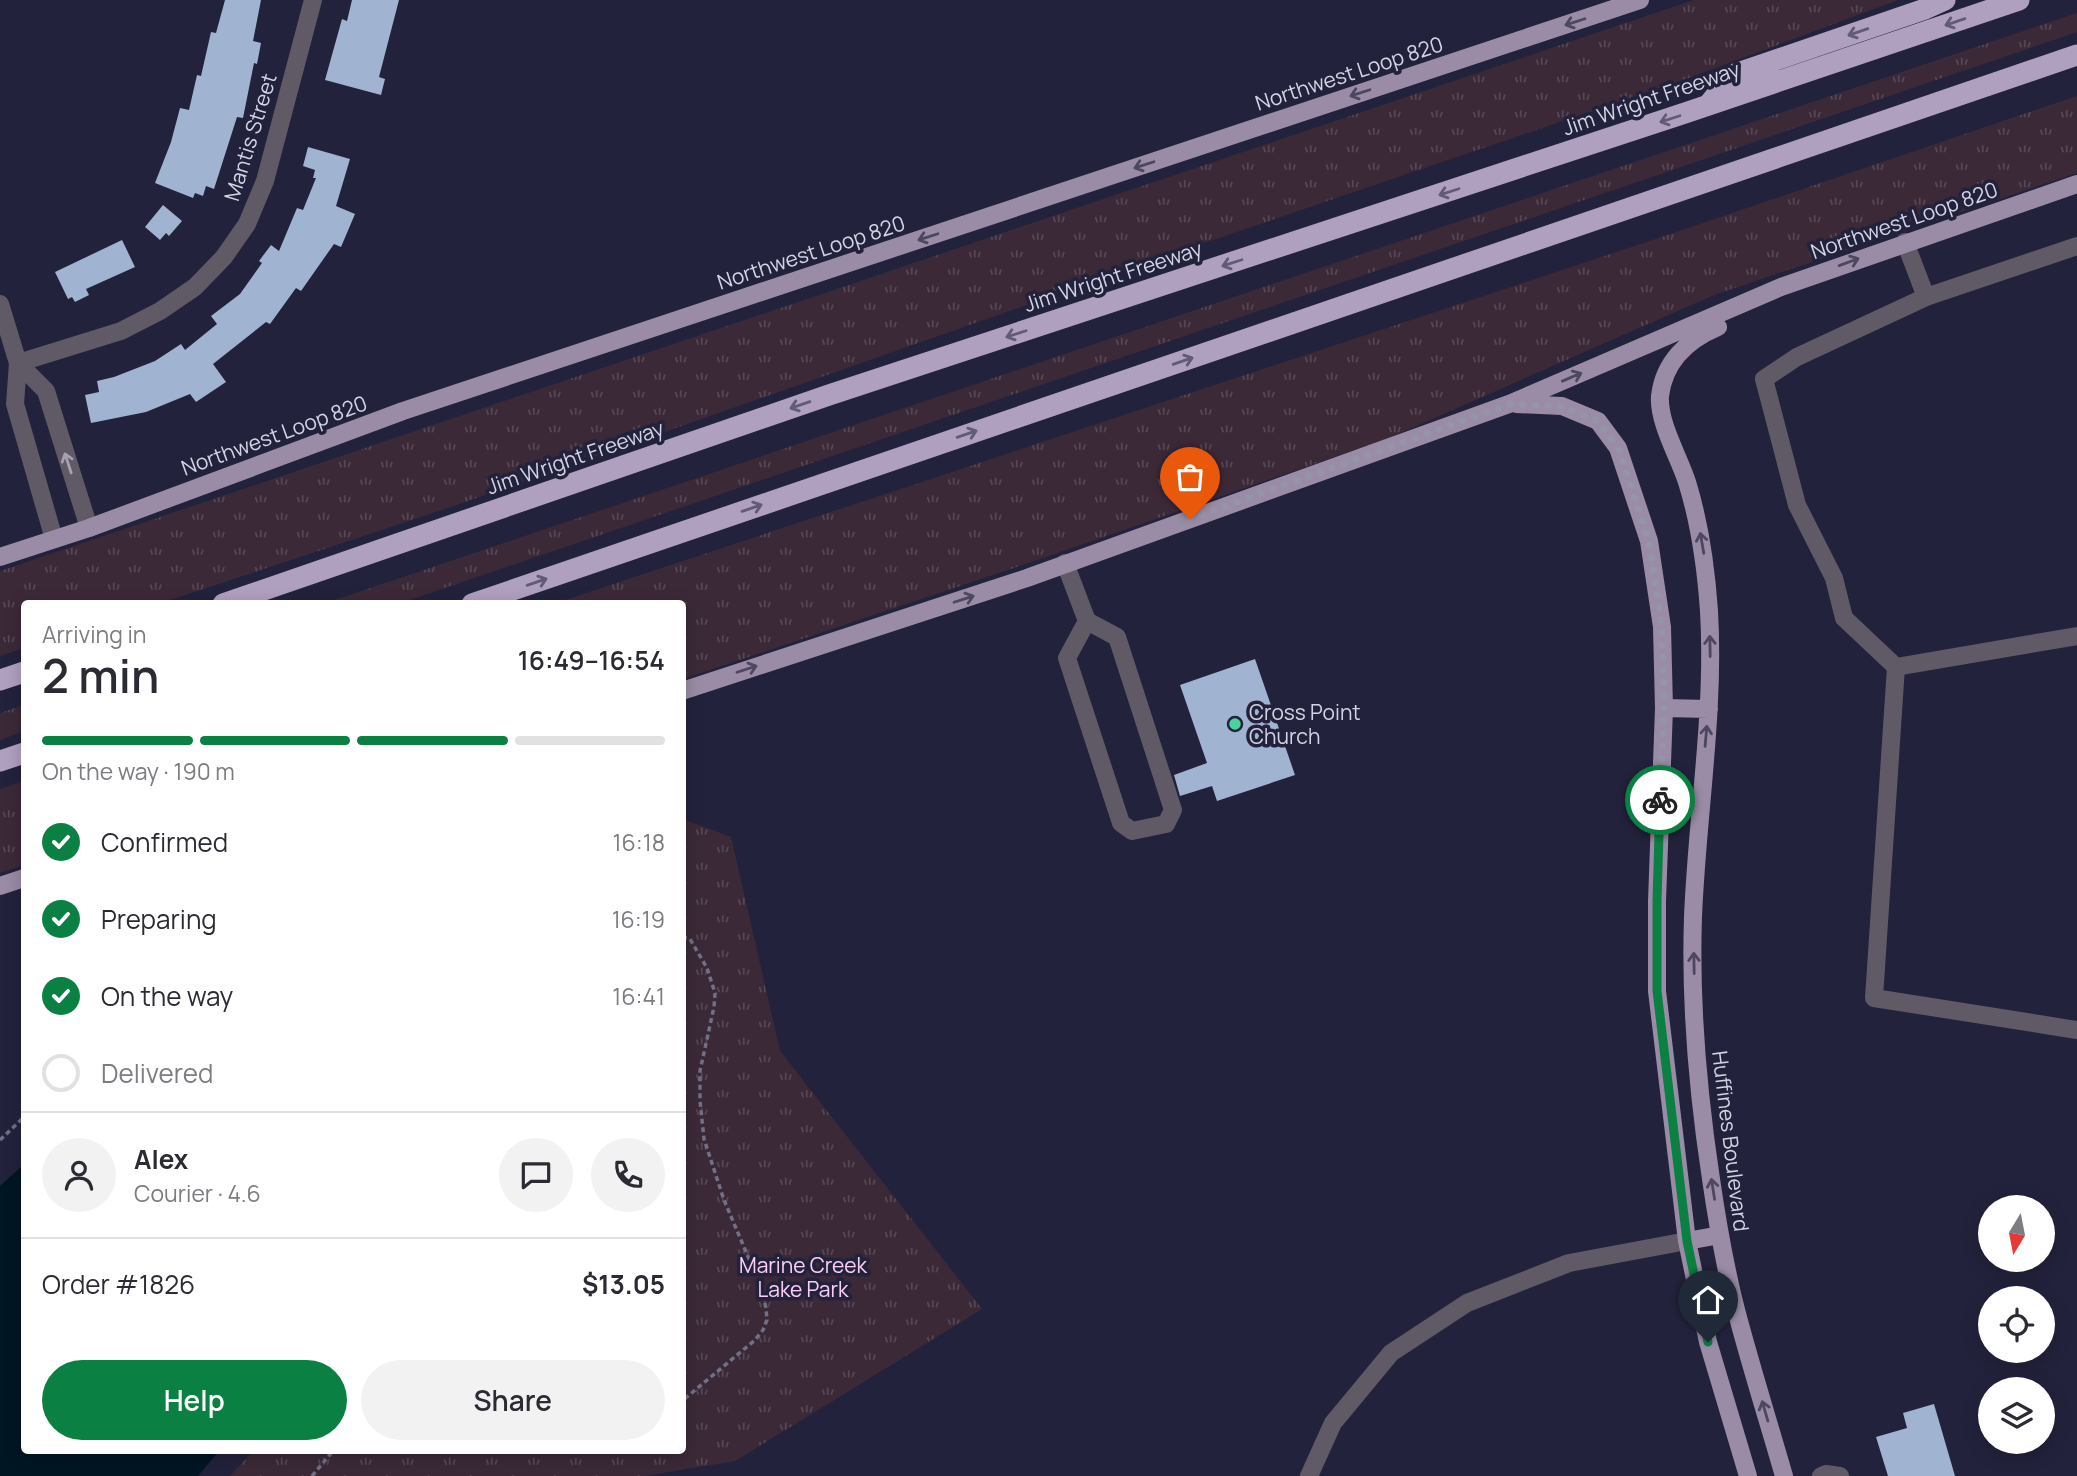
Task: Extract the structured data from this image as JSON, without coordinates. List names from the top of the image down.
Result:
{
  "streets": {
    "highway": ["Jim Wright Freeway"],
    "main road": ["Northwest Loop 820", "Huffines Boulevard"],
    "street": ["Mantis Street"]
  },
  "crossings": [
    ["Northwest Loop 820", "Huffines Boulevard"]
  ],
  "parks": ["Marine Creek Lake Park"],
  "places": ["Cross Point Church"],
  "north": "bottom",
  "page": {
    "heading": ["2 min", "Arriving in", "16:49–16:54"],
    "panel": [
      "Alex",
      "Courier · 4.6",
      "Order #1826",
      "$13.05"
    ],
    "bar": "On the way · 190 m",
    "list": [
      ["Confirmed", "16:18"],
      ["Preparing", "16:19"],
      ["On the way", "16:41"],
      "Delivered"
    ],
    "buttons": ["Help", "Share"]
  }
}
